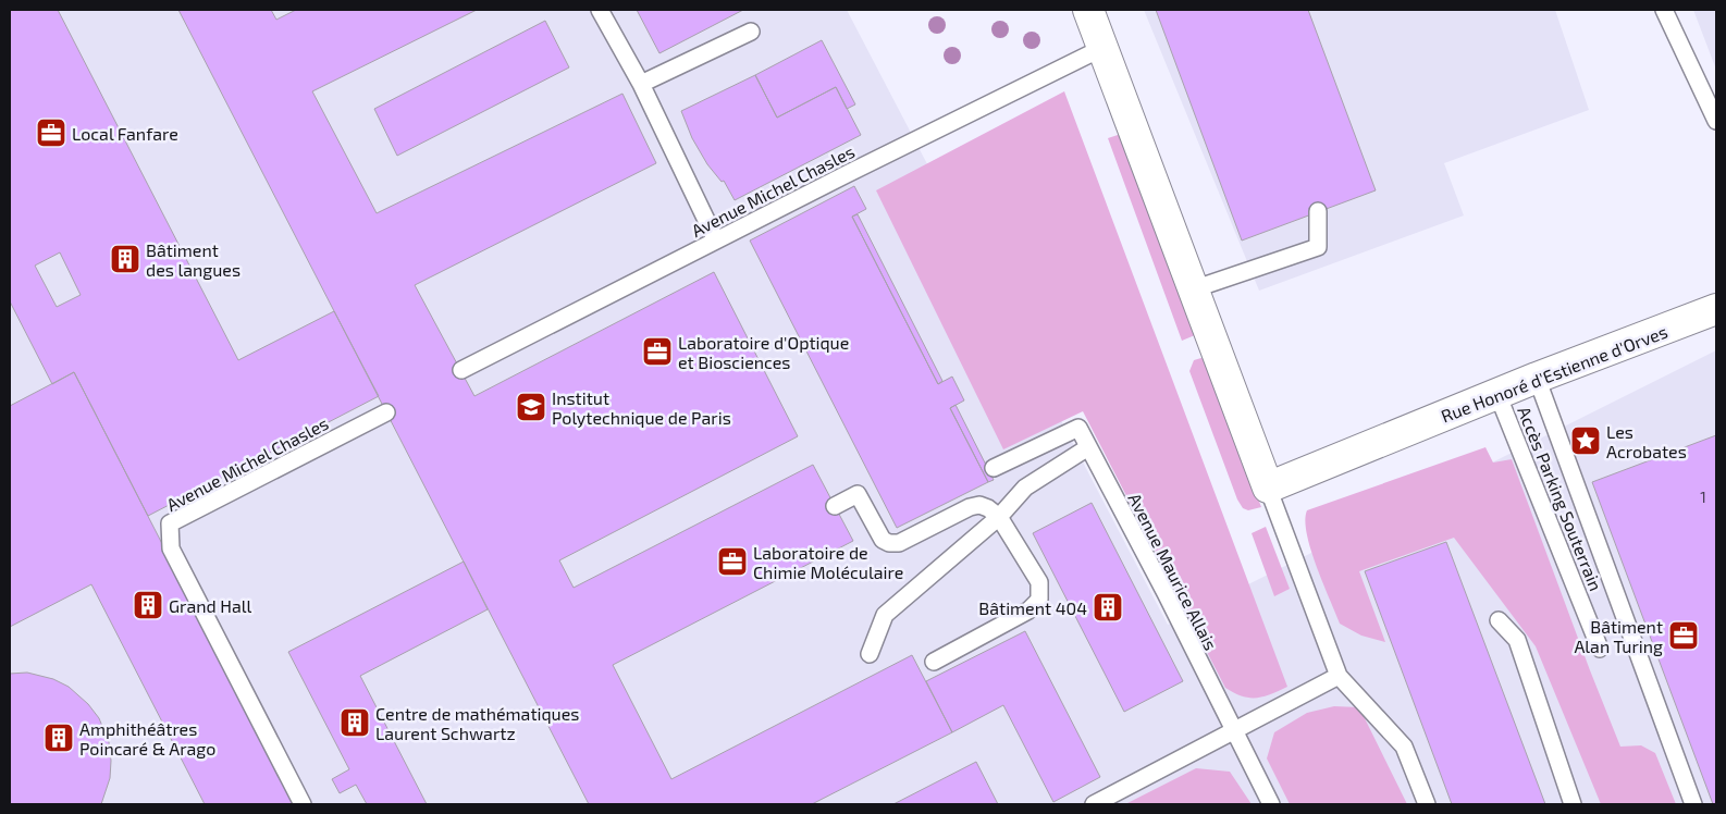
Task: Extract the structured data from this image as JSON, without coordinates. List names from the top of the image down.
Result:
{
  "streets": {
    "street": ["Rue Honoré d'Estienne d'Orves"],
    "lane": ["Avenue Michel Chasles", "Accès Parking Souterrain", "Avenue Maurice Allais"]
  },
  "crossings": [
    ["Rue Honoré d'Estienne d'Orves", "Accès Parking Souterrain"]
  ],
  "places": {
    "office": [
      "Local Fanfare",
      "Laboratoire d'Optique et Biosciences",
      "Laboratoire de Chimie Moléculaire",
      "Bâtiment Alan Turing"
    ],
    "building": [
      "Bâtiment des langues",
      "Grand Hall",
      "Bâtiment 404",
      "Centre de mathématiques Laurent Schwartz",
      "Amphithéâtres Poincaré & Arago"
    ],
    "school or university": ["Institut Polytechnique de Paris"],
    "place": ["Les Acrobates"]
  },
  "house_numbers": ["1"]
}
